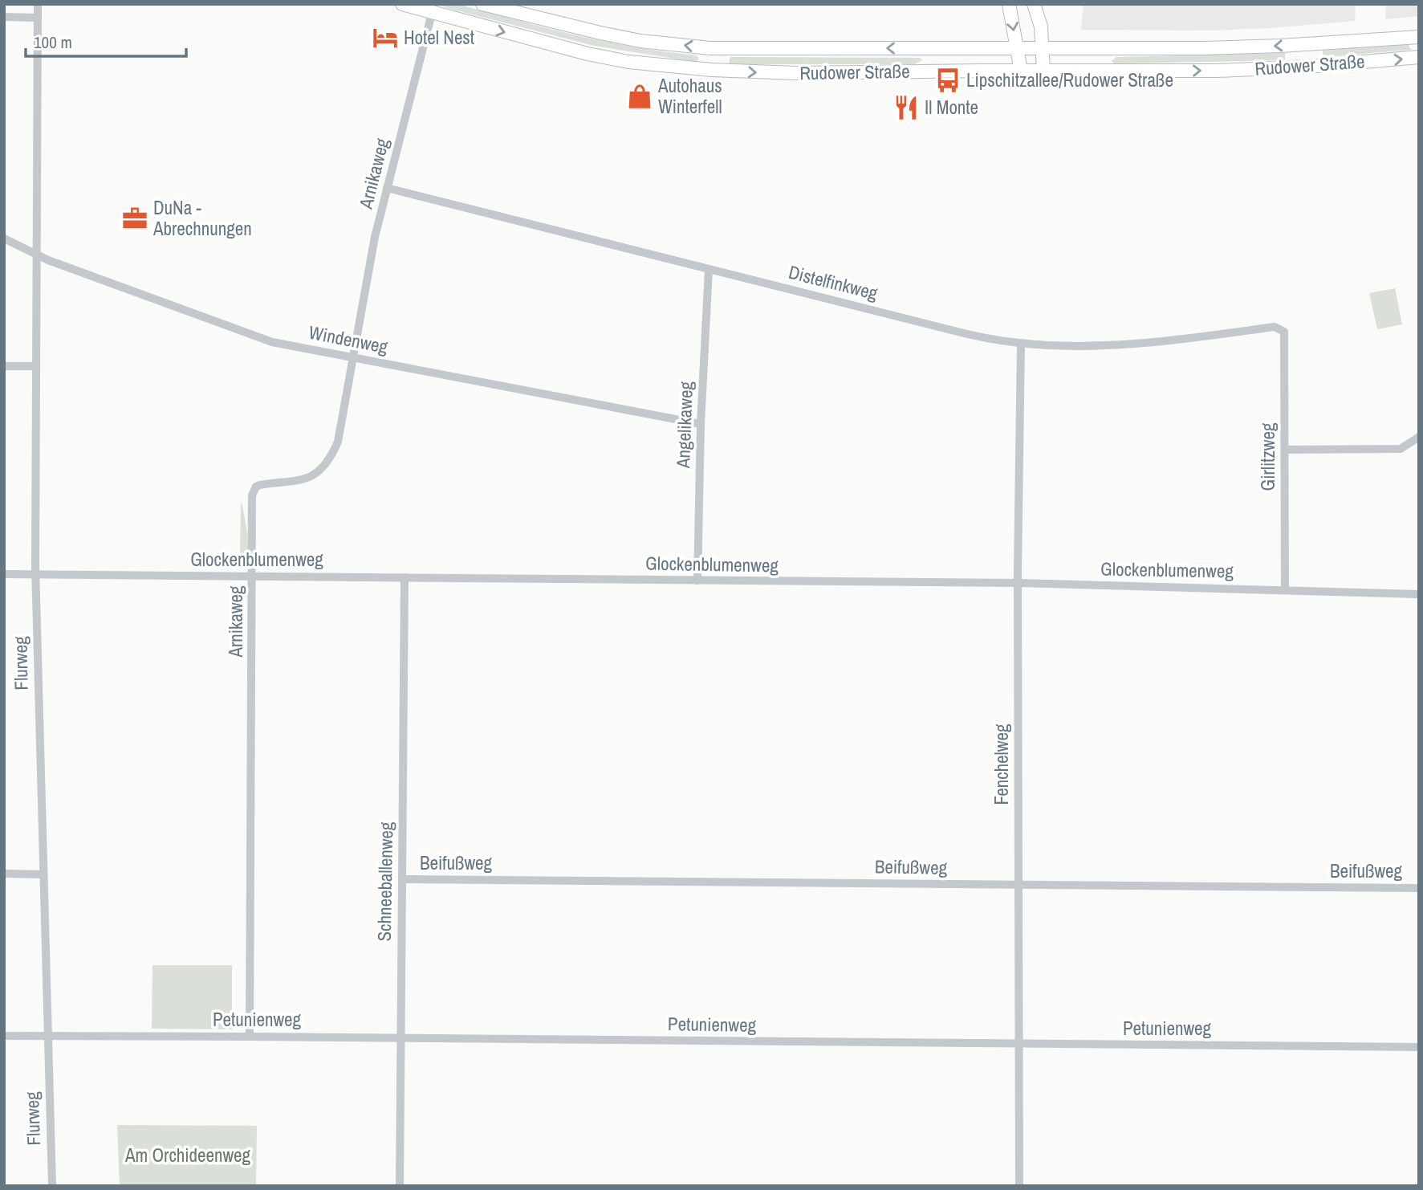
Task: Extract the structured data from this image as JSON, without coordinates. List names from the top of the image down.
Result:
{
  "streets": {
    "main road": ["Rudower Straße"],
    "street": [
      "Arnikaweg",
      "Distelfinkweg",
      "Windenweg",
      "Angelikaweg",
      "Girlitzweg",
      "Glockenblumenweg",
      "Flurweg",
      "Fenchelweg",
      "Beifußweg",
      "Schneeballenweg",
      "Petunienweg"
    ]
  },
  "crossings": [
    ["Rudower Straße", "Arnikaweg"],
    ["Arnikaweg", "Distelfinkweg"],
    ["Arnikaweg", "Windenweg"],
    ["Arnikaweg", "Glockenblumenweg"],
    ["Arnikaweg", "Petunienweg"],
    ["Distelfinkweg", "Angelikaweg"],
    ["Distelfinkweg", "Girlitzweg"],
    ["Distelfinkweg", "Fenchelweg"],
    ["Windenweg", "Angelikaweg"],
    ["Windenweg", "Flurweg"],
    ["Angelikaweg", "Glockenblumenweg"],
    ["Girlitzweg", "Glockenblumenweg"],
    ["Glockenblumenweg", "Flurweg"],
    ["Glockenblumenweg", "Fenchelweg"],
    ["Glockenblumenweg", "Schneeballenweg"],
    ["Flurweg", "Petunienweg"],
    ["Fenchelweg", "Beifußweg"],
    ["Fenchelweg", "Petunienweg"],
    ["Beifußweg", "Schneeballenweg"],
    ["Schneeballenweg", "Petunienweg"]
  ],
  "parks": ["Am Orchideenweg"],
  "places": {
    "hotel": ["Hotel Nest"],
    "bus stop": ["Lipschitzallee/Rudower Straße"],
    "shop": ["Autohaus Winterfell"],
    "restaurant": ["Il Monte"],
    "office": ["DuNa - Abrechnungen"]
  },
  "scale_bar": "100 m"
}
